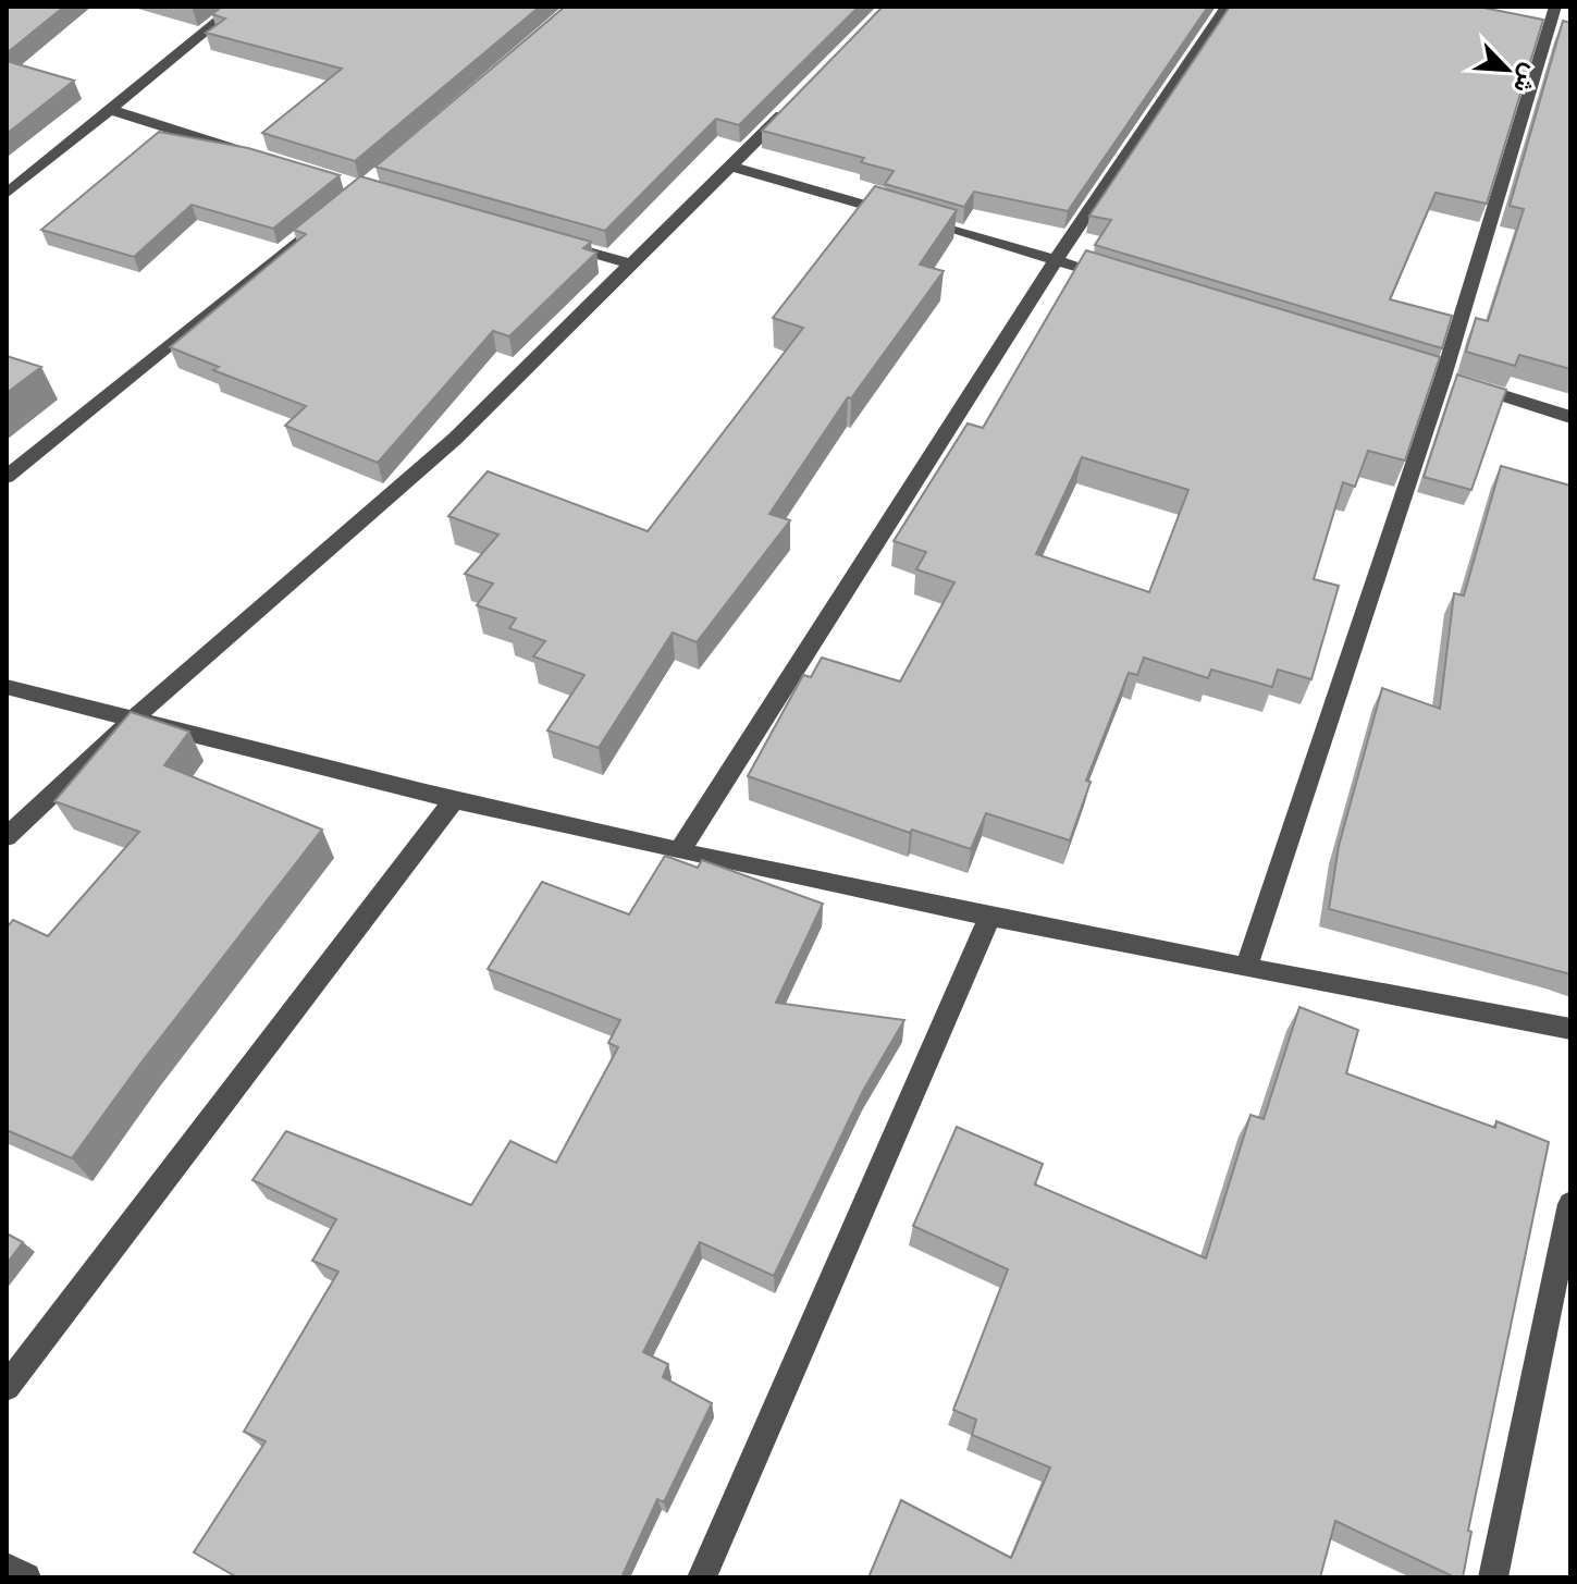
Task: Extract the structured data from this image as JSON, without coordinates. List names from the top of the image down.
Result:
{
  "north": "bottom right"
}
